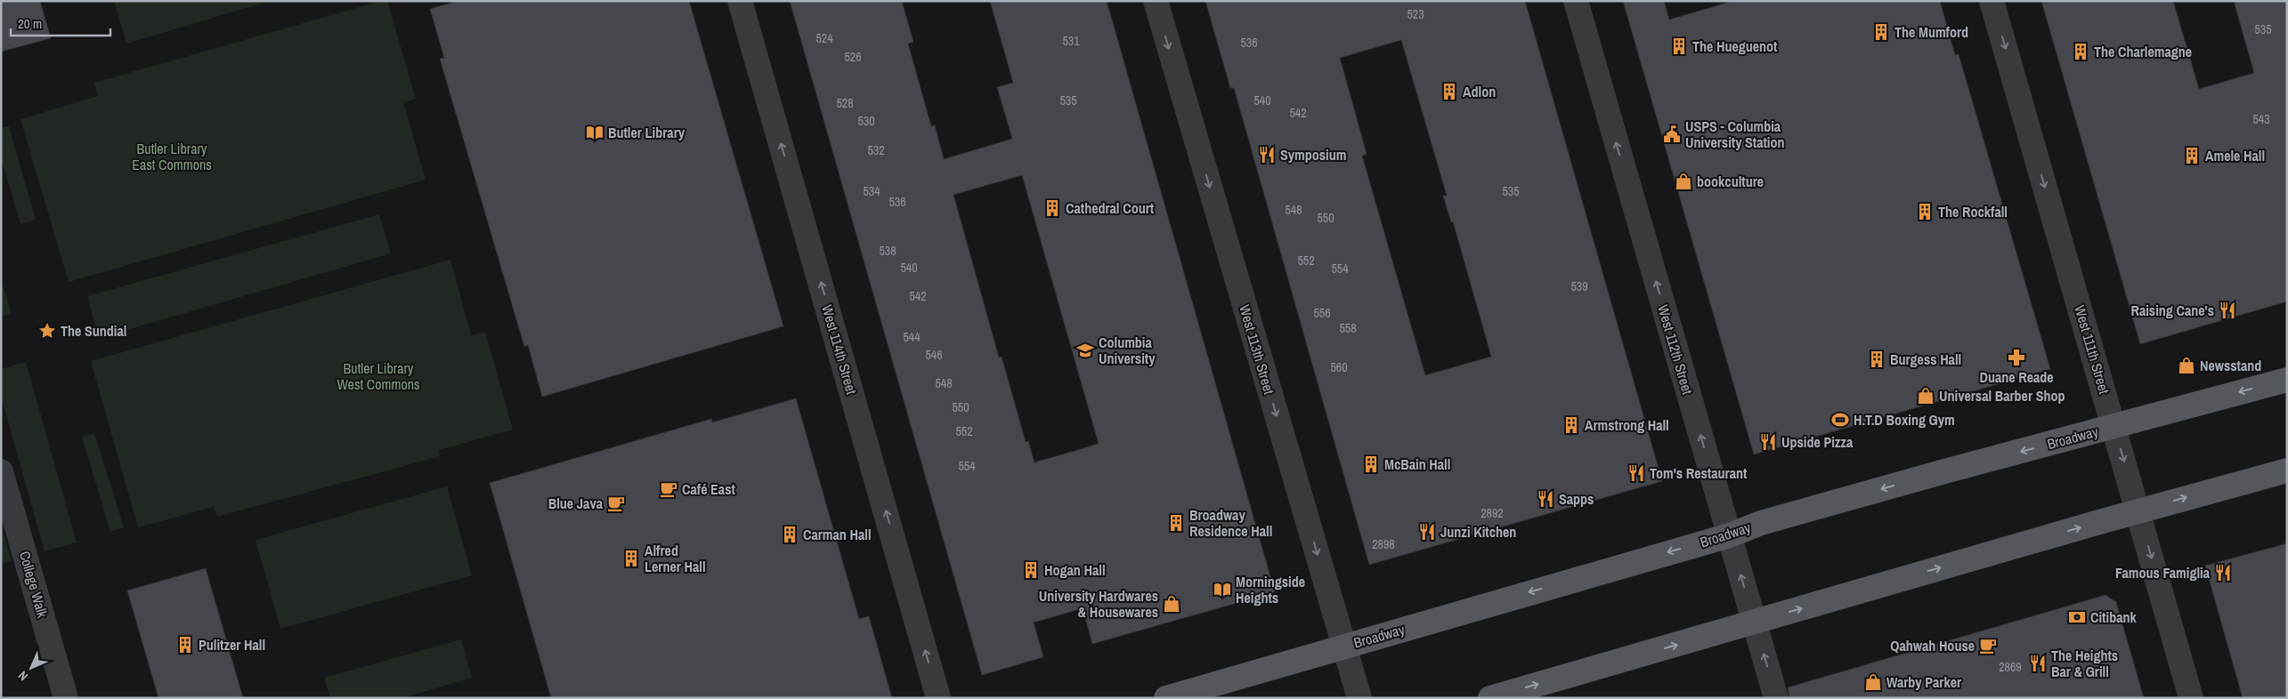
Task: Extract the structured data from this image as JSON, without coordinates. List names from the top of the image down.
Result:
{
  "streets": {
    "main road": ["Broadway"],
    "street": [
      "West 114th Street",
      "West 113th Street",
      "West 112th Street",
      "West 111th Street",
      "College Walk"
    ]
  },
  "crossings": [
    ["West 113th Street", "Broadway"],
    ["West 112th Street", "Broadway"],
    ["West 111th Street", "Broadway"]
  ],
  "one_way": [
    "West 114th Street",
    "West 113th Street",
    "West 112th Street",
    "West 111th Street"
  ],
  "parks": ["Butler Library East Commons", "Butler Library West Commons"],
  "places": {
    "building": [
      "The Mumford",
      "The Hueguenot",
      "The Charlemagne",
      "Adlon",
      "Amele Hall",
      "Cathedral Court",
      "The Rockfall",
      "Burgess Hall",
      "Armstrong Hall",
      "McBain Hall",
      "Broadway Residence Hall",
      "Carman Hall",
      "Alfred Lerner Hall",
      "Hogan Hall",
      "Pulitzer Hall"
    ],
    "library": ["Butler Library", "Morningside Heights"],
    "public building": ["USPS - Columbia University Station"],
    "restaurant": [
      "Symposium",
      "Raising Cane's",
      "Upside Pizza",
      "Tom's Restaurant",
      "Sapps",
      "Junzi Kitchen",
      "Famous Famiglia",
      "The Heights Bar & Grill"
    ],
    "shop": [
      "bookculture",
      "Newsstand",
      "Universal Barber Shop",
      "University Hardwares & Housewares",
      "Warby Parker"
    ],
    "place": ["The Sundial"],
    "school or university": ["Columbia University"],
    "pharmacy": ["Duane Reade"],
    "sports": ["H.T.D Boxing Gym"],
    "cafe": ["Café East", "Blue Java", "Qahwah House"],
    "bank": ["Citibank"]
  },
  "house_numbers": [
    "523",
    "535",
    "524",
    "531",
    "536",
    "526",
    "535",
    "540",
    "528",
    "542",
    "543",
    "530",
    "532",
    "534",
    "535",
    "536",
    "548",
    "550",
    "538",
    "552",
    "540",
    "554",
    "539",
    "542",
    "556",
    "558",
    "544",
    "546",
    "560",
    "548",
    "550",
    "552",
    "554",
    "2892",
    "2898",
    "2869"
  ],
  "scale_bar": "20 m",
  "north": "bottom left"
}
